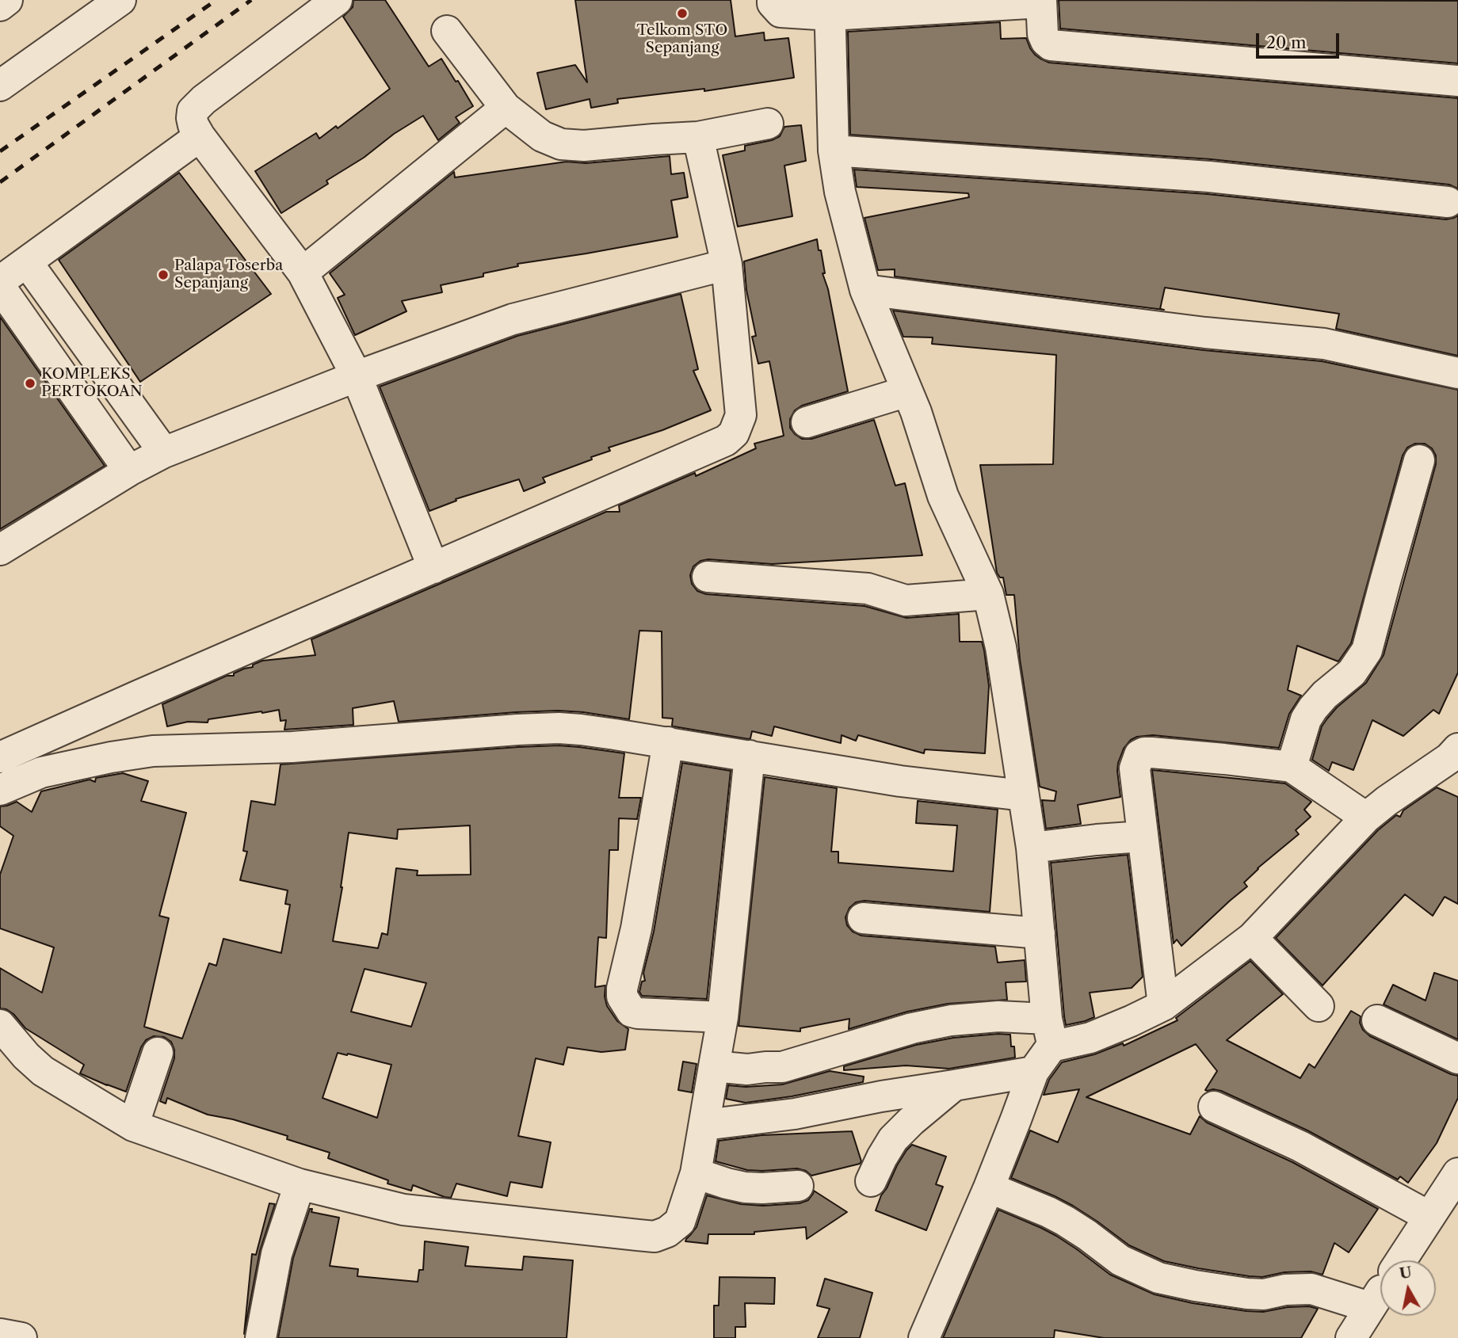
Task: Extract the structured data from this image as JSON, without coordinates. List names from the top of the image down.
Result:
{
  "places": ["Telkom STO Sepanjang", "Palapa Toserba Sepanjang", "KOMPLEKS PERTOKOAN"],
  "scale_bar": "20 m",
  "north": "top"
}
